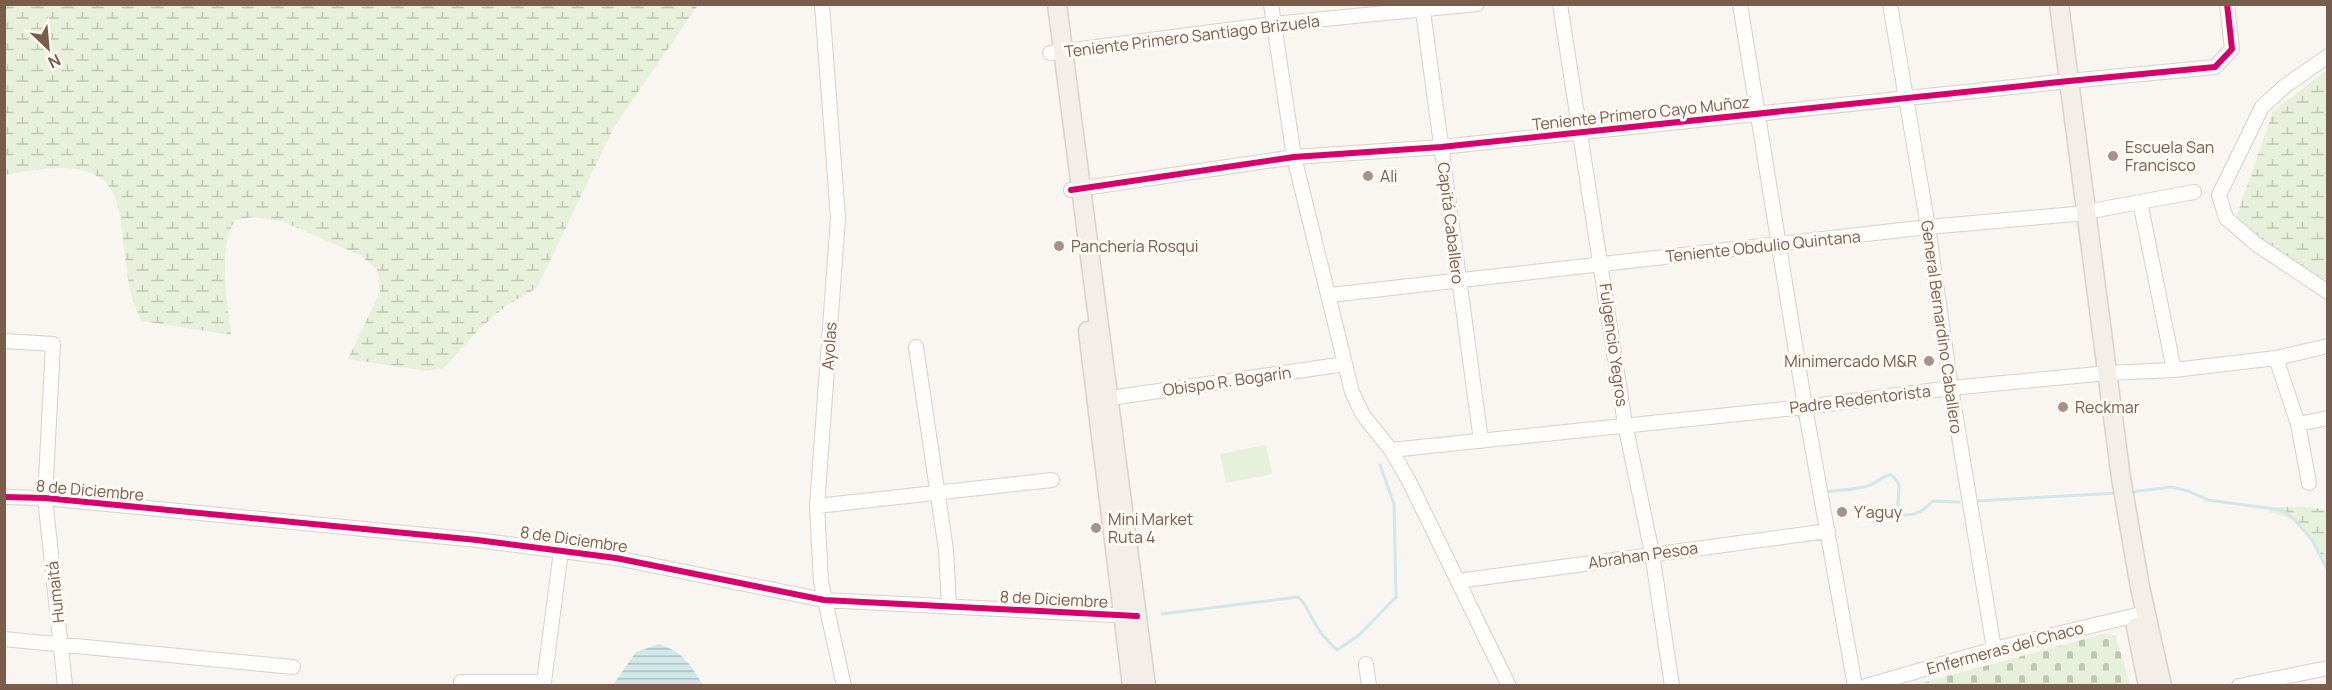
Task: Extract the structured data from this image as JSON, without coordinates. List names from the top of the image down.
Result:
{
  "streets": {
    "street": [
      "Teniente Primero Santiago Brizuela",
      "Teniente Primero Cayo Muñoz",
      "Capitá Caballero",
      "Teniente Obdulio Quintana",
      "General Bernardino Caballero",
      "Fulgencio Yegros",
      "Ayolas",
      "Obispo R. Bogarín",
      "Padre Redentorista",
      "8 de Diciembre",
      "Abrahan Pesoa",
      "Humaitá",
      "Enfermeras del Chaco"
    ]
  },
  "crossings": [
    ["Teniente Primero Santiago Brizuela", "Capitá Caballero"],
    ["Teniente Primero Cayo Muñoz", "Capitá Caballero"],
    ["Teniente Primero Cayo Muñoz", "General Bernardino Caballero"],
    ["Teniente Primero Cayo Muñoz", "Fulgencio Yegros"],
    ["Capitá Caballero", "Teniente Obdulio Quintana"],
    ["Capitá Caballero", "Padre Redentorista"],
    ["Teniente Obdulio Quintana", "General Bernardino Caballero"],
    ["Teniente Obdulio Quintana", "Fulgencio Yegros"],
    ["General Bernardino Caballero", "Padre Redentorista"],
    ["General Bernardino Caballero", "Enfermeras del Chaco"],
    ["Fulgencio Yegros", "Padre Redentorista"],
    ["Fulgencio Yegros", "Abrahan Pesoa"],
    ["Ayolas", "8 de Diciembre"],
    ["8 de Diciembre", "Humaitá"]
  ],
  "places": [
    "Escuela San Francisco",
    "Ali",
    "Panchería Rosqui",
    "Minimercado M&R",
    "Reckmar",
    "Y'aguy",
    "Mini Market Ruta 4"
  ],
  "north": "bottom right"
}
